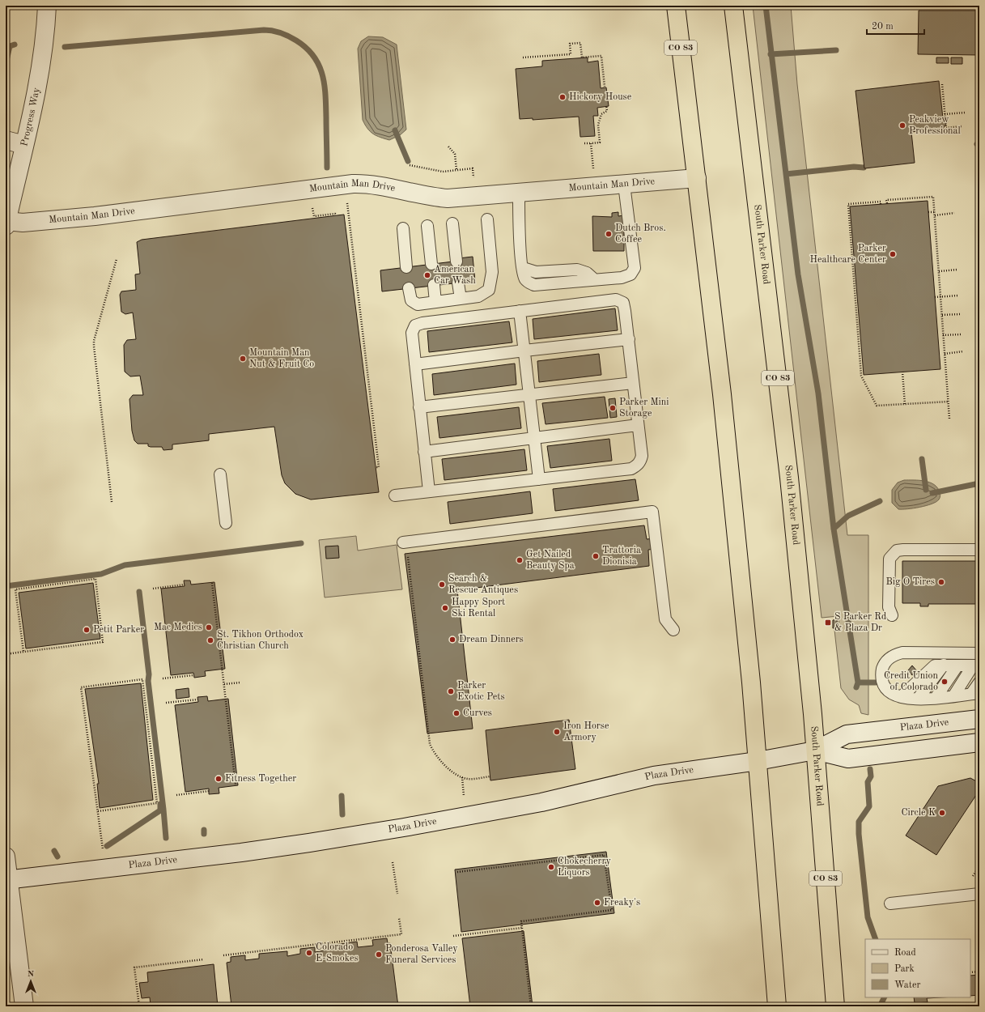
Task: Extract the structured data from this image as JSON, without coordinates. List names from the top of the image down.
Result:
{
  "streets": {
    "highway": ["CO 83", "South Parker Road"],
    "street": ["Progress Way", "Mountain Man Drive", "Plaza Drive"]
  },
  "crossings": [
    ["CO 83", "Mountain Man Drive"],
    ["CO 83", "Plaza Drive"],
    ["Progress Way", "Mountain Man Drive"],
    ["South Parker Road", "Plaza Drive"]
  ],
  "places": {
    "other": [
      "Hickory House",
      "Peakview Professional",
      "Dutch Bros. Coffee",
      "Parker Healthcare Center",
      "American Car Wash",
      "Mountain Man Nut & Fruit Co",
      "Parker Mini Storage",
      "Trattoria Dionisia",
      "Get Nailed Beauty Spa",
      "Big O Tires",
      "Search & Rescue Antiques",
      "Happy Sport Ski Rental",
      "Mac Medics",
      "Petit Parker",
      "Dream Dinners",
      "St. Tikhon Orthodox Christian Church",
      "Credit Union of Colorado",
      "Parker Exotic Pets",
      "Curves",
      "Iron Horse Armory",
      "Fitness Together",
      "Circle K",
      "Chokecherry Liquors",
      "Freaky's",
      "Colorado E-Smokes",
      "Ponderosa Valley Funeral Services"
    ],
    "transit": ["S Parker Rd & Plaza Dr"]
  },
  "legend": ["Road", "Park", "Water"],
  "scale_bar": "20 m",
  "north": "top"
}
